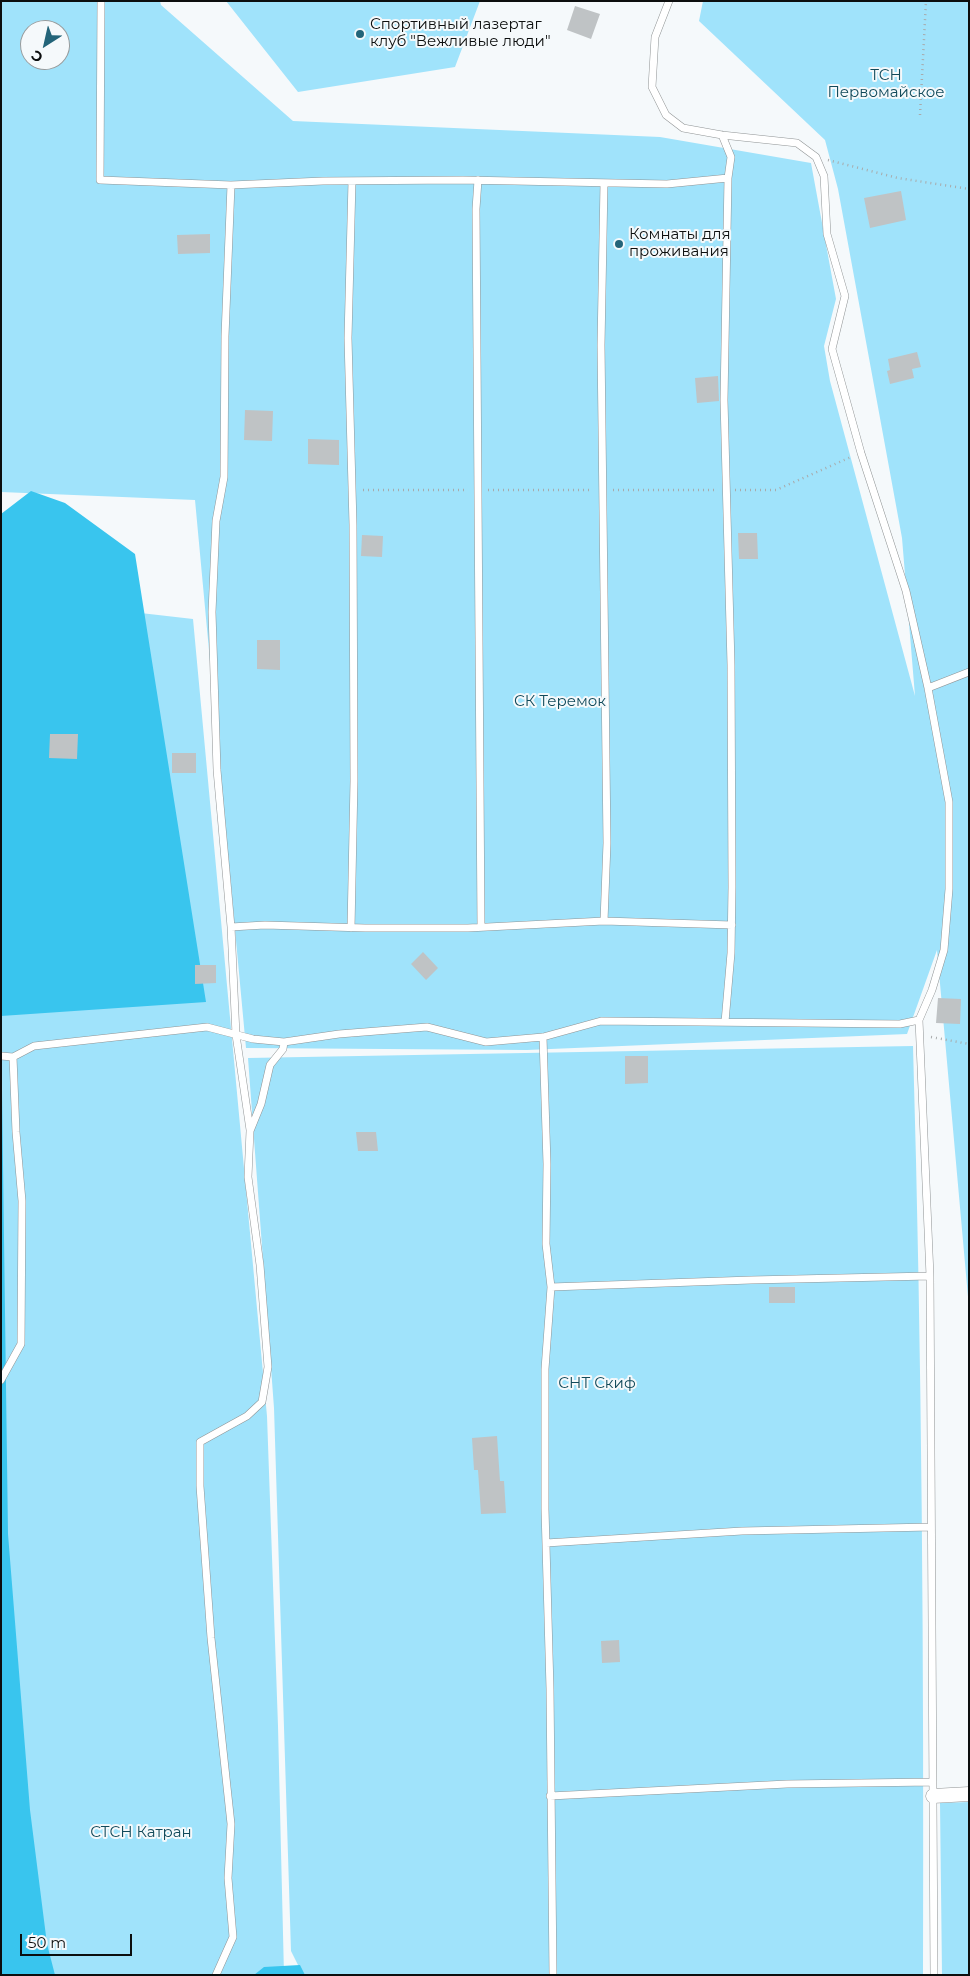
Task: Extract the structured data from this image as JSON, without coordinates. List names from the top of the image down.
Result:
{
  "parks": [
    "ТСН Первомайское",
    "СК Теремок",
    "СНТ Скиф",
    "СТСН Катран"
  ],
  "places": ["Спортивный лазертаг клуб \"Вежливые люди\"", "Комнаты для проживания"],
  "scale_bar": "50 m",
  "north": "bottom left"
}
